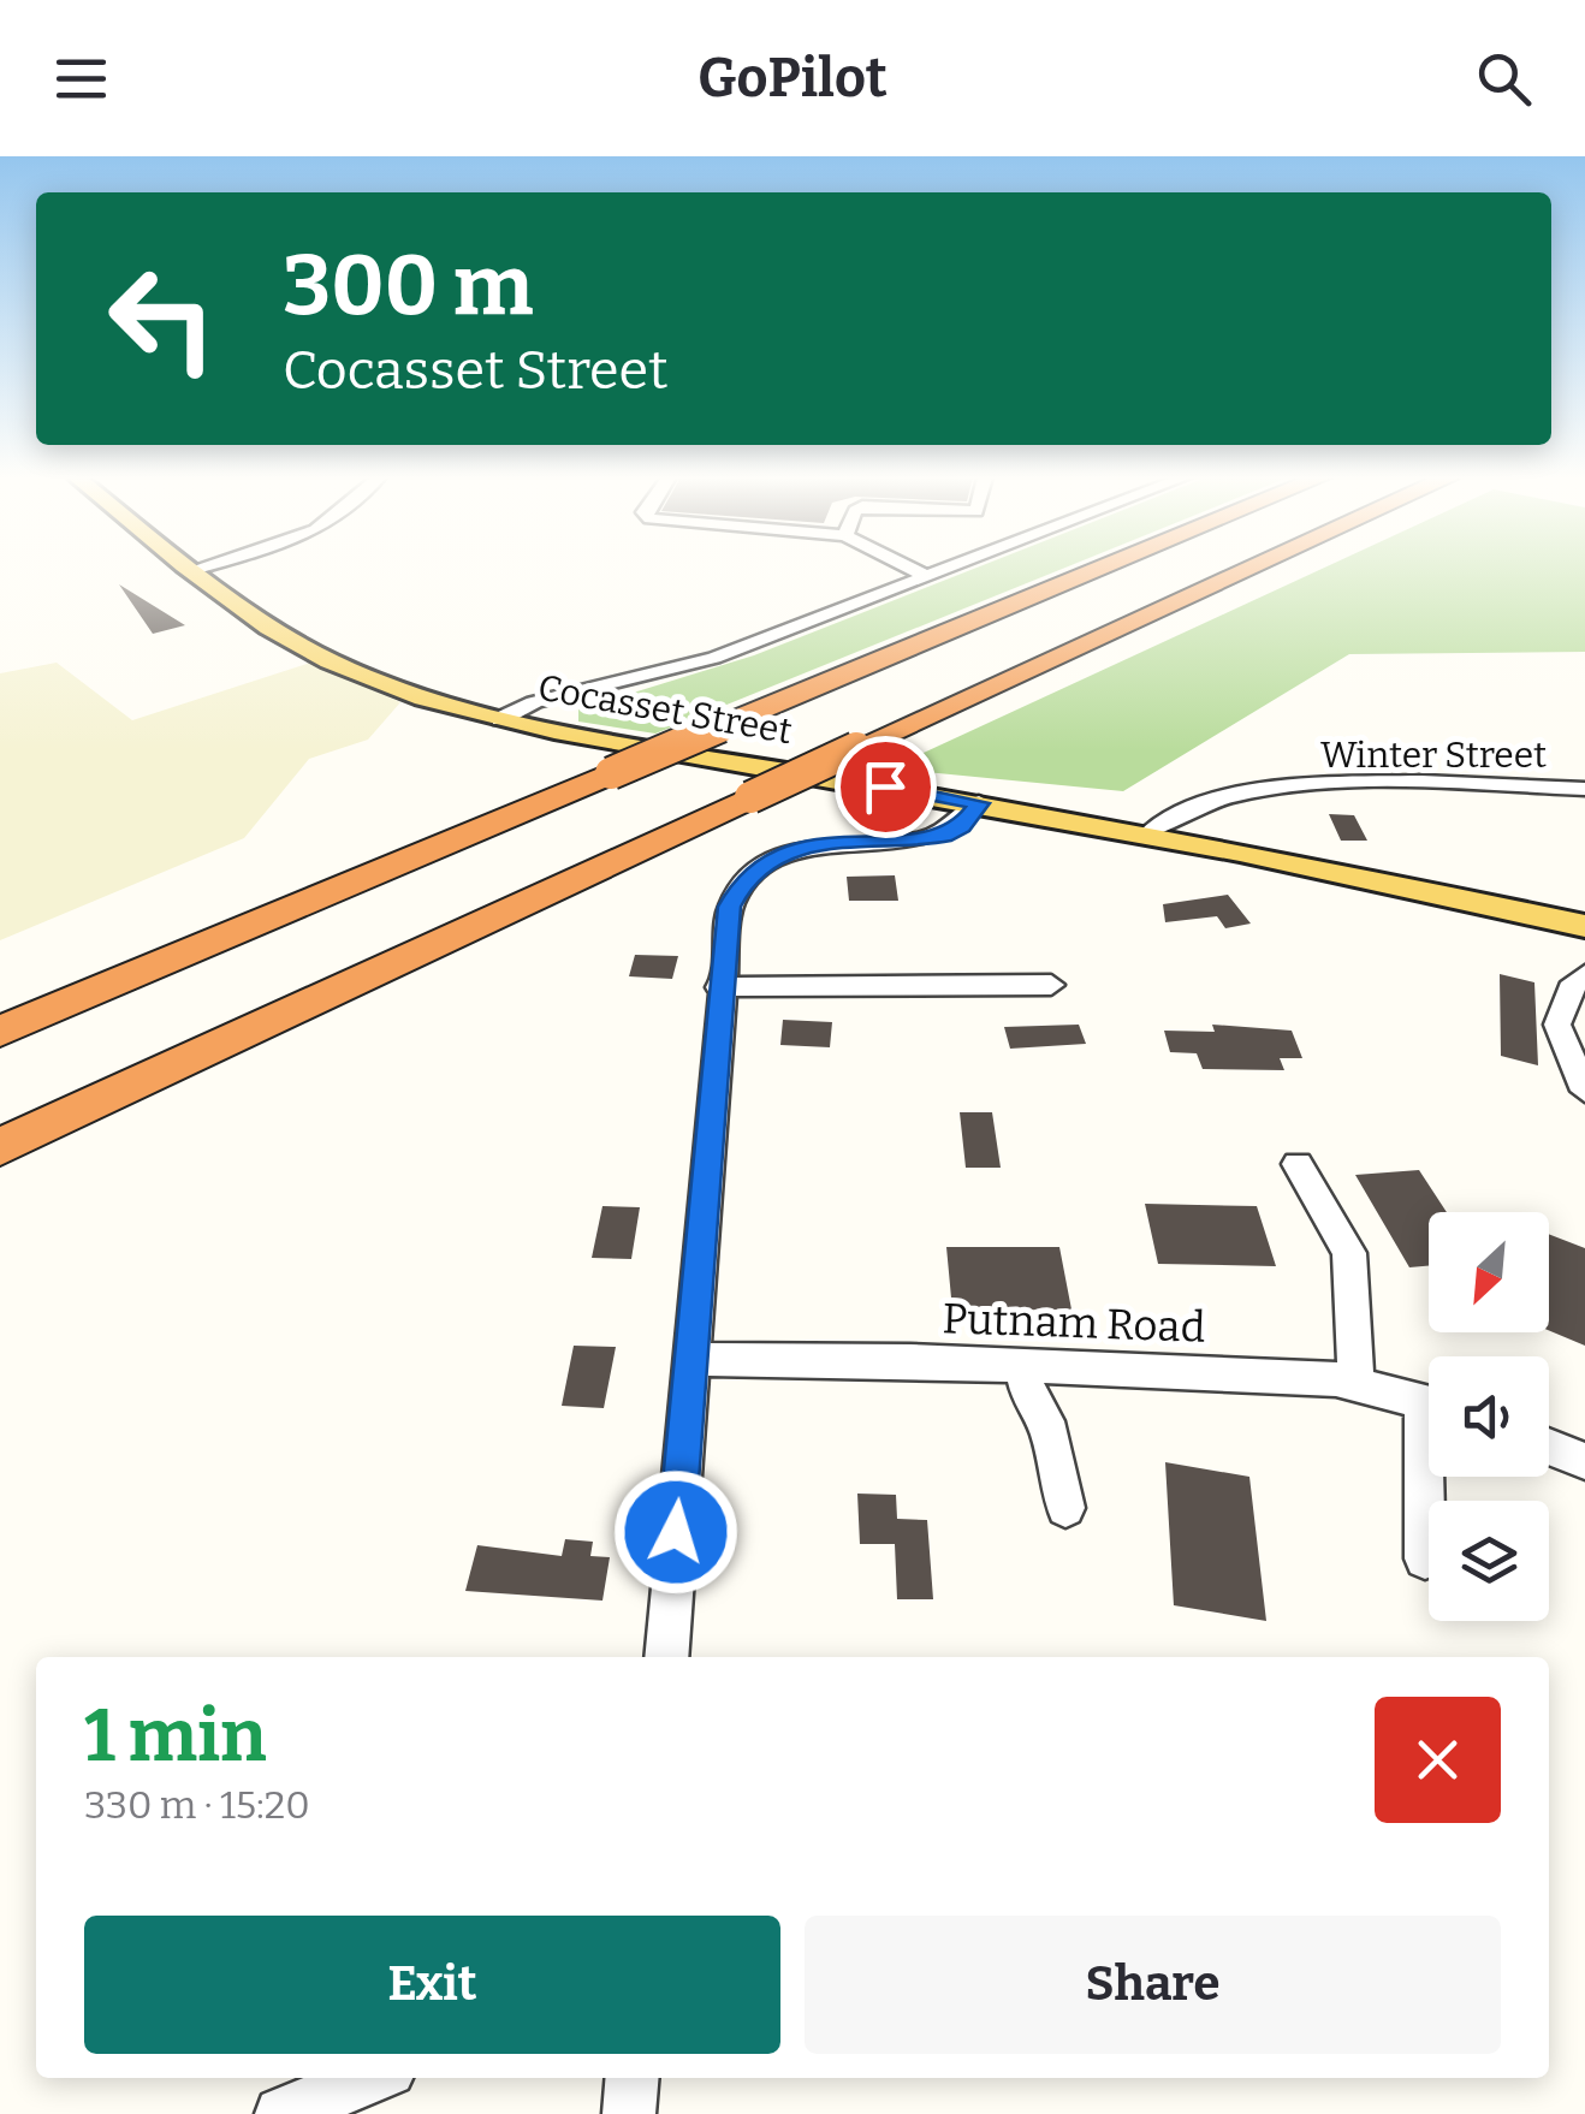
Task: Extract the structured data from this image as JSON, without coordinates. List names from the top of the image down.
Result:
{
  "streets": {
    "main road": ["Cocasset Street"],
    "street": ["Winter Street", "Putnam Road"]
  },
  "crossings": [
    ["Cocasset Street", "Winter Street"]
  ],
  "north": "bottom left",
  "page": {
    "header": "GoPilot",
    "turn": ["300 m", "Cocasset Street"],
    "heading": ["1 min", "330 m · 15:20"],
    "buttons": ["Exit", "Share"]
  }
}
